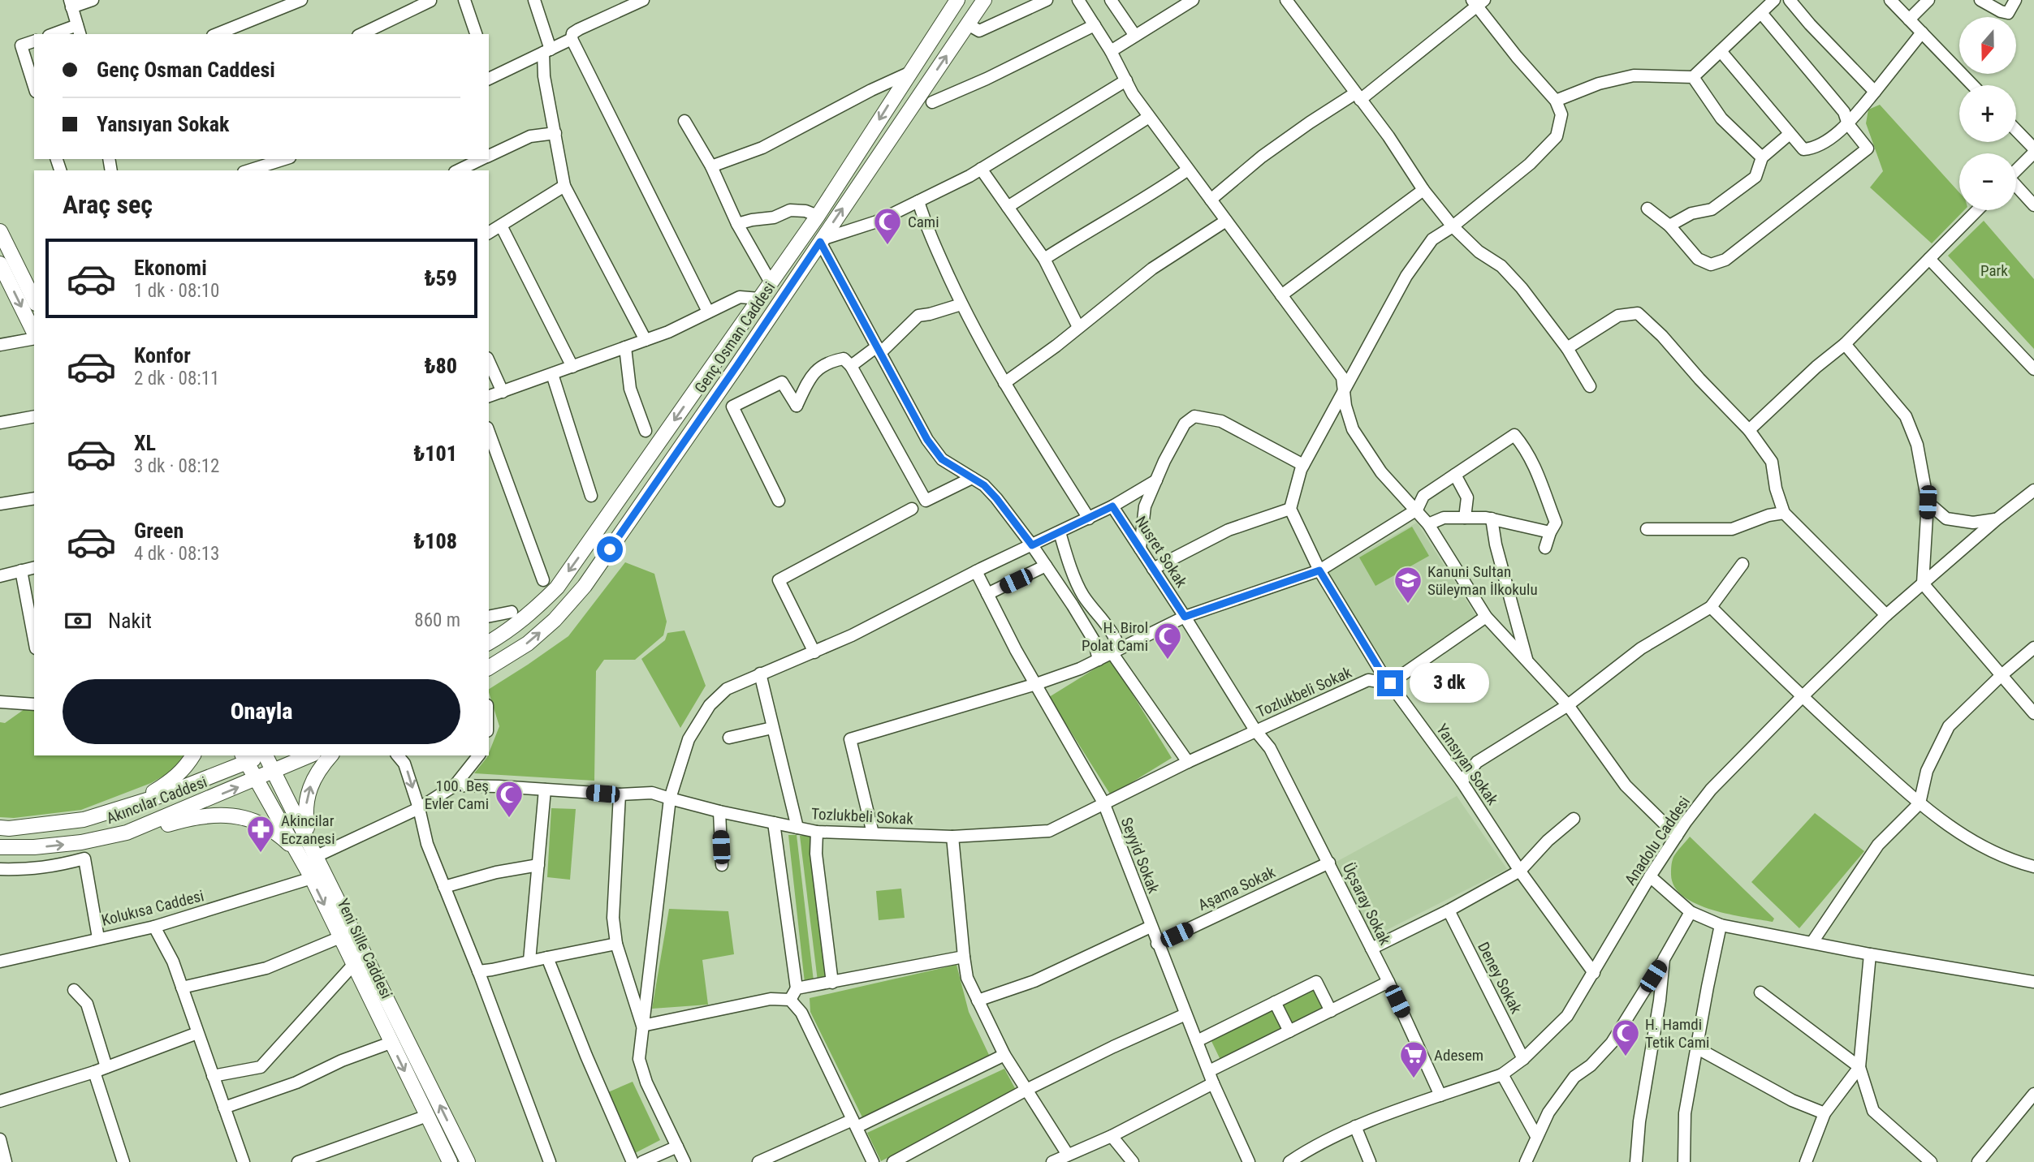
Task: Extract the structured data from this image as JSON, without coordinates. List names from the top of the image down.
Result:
{
  "streets": {
    "main road": ["Genç Osman Caddesi", "Akıncılar Caddesi", "Yeni Sille Caddesi"],
    "street": [
      "Nusret Sokak",
      "Tozlukbeli Sokak",
      "Yansıyan Sokak",
      "Anadolu Caddesi",
      "Seyyid Sokak",
      "Aşama Sokak",
      "Üçsaray Sokak",
      "Kolukısa Caddesi",
      "Deney Sokak"
    ]
  },
  "crossings": [
    ["Nusret Sokak", "Tozlukbeli Sokak"],
    ["Nusret Sokak", "Üçsaray Sokak"],
    ["Tozlukbeli Sokak", "Yansıyan Sokak"],
    ["Tozlukbeli Sokak", "Seyyid Sokak"],
    ["Tozlukbeli Sokak", "Üçsaray Sokak"],
    ["Yansıyan Sokak", "Anadolu Caddesi"],
    ["Akıncılar Caddesi", "Yeni Sille Caddesi"],
    ["Anadolu Caddesi", "Üçsaray Sokak"],
    ["Anadolu Caddesi", "Deney Sokak"],
    ["Seyyid Sokak", "Aşama Sokak"],
    ["Aşama Sokak", "Üçsaray Sokak"],
    ["Kolukısa Caddesi", "Yeni Sille Caddesi"]
  ],
  "parks": ["Park"],
  "places": {
    "mosque": [
      "Cami",
      "H. Birol Polat Cami",
      "100. Beş Evler Cami",
      "H. Hamdi Tetik Cami"
    ],
    "school or university": ["Kanuni Sultan Süleyman İlkokulu"],
    "pharmacy": ["Akincilar Eczanesi"],
    "supermarket": ["Adesem"]
  },
  "north": "bottom",
  "page": {
    "map_buttons": ["+", "−"],
    "banner": ["Genç Osman Caddesi", "Yansıyan Sokak"],
    "heading": "Araç seç",
    "list": [
      {
        "name": "Ekonomi",
        "note": "1 dk · 08:10",
        "value": "₺59"
      },
      {
        "name": "Konfor",
        "note": "2 dk · 08:11",
        "value": "₺80"
      },
      {
        "name": "XL",
        "note": "3 dk · 08:12",
        "value": "₺101"
      },
      {
        "name": "Green",
        "note": "4 dk · 08:13",
        "value": "₺108"
      }
    ],
    "pay": ["Nakit", "860 m"],
    "bubble": "3 dk",
    "buttons": "Onayla"
  }
}
